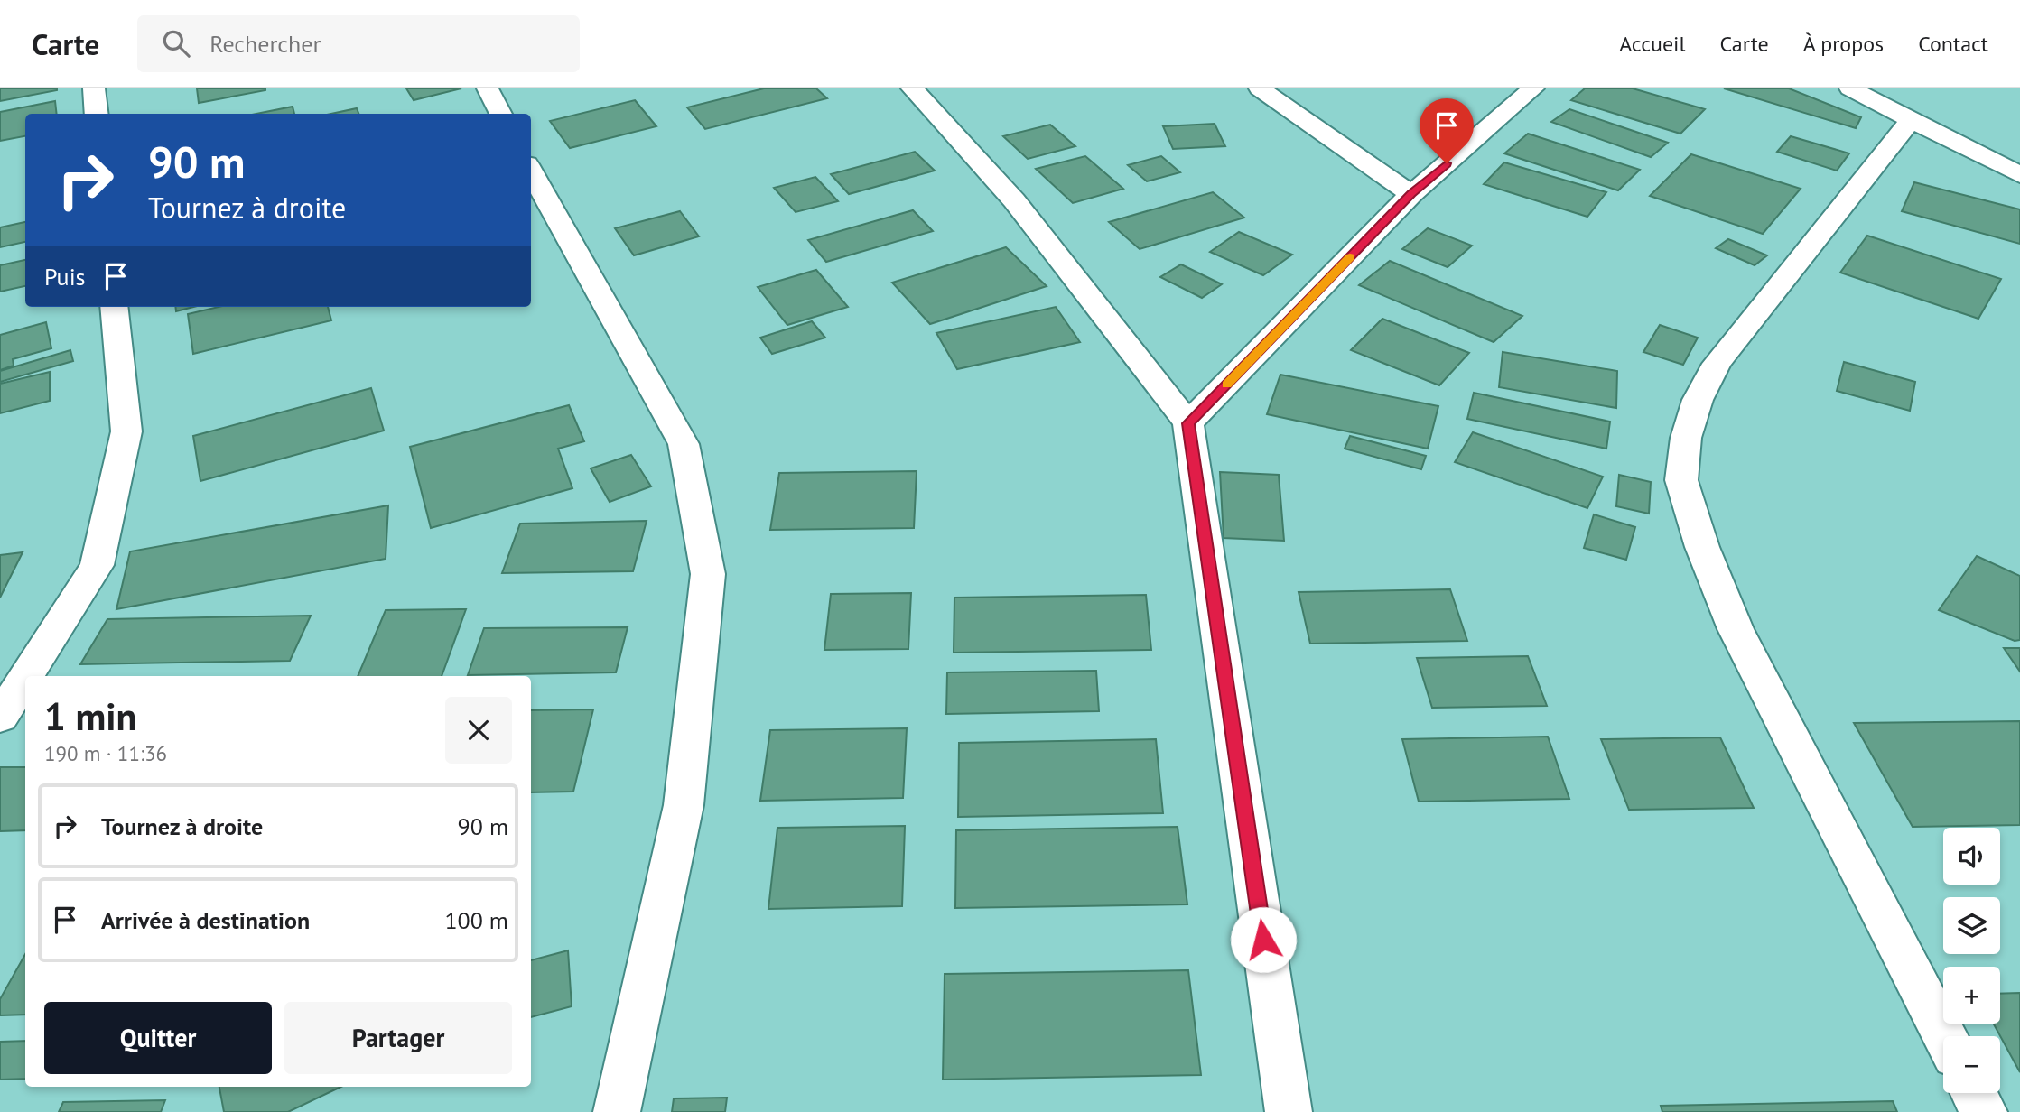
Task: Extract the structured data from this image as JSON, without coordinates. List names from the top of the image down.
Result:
{
  "page": {
    "header": "Carte",
    "search": "Rechercher",
    "nav": [
      "Accueil",
      "Carte",
      "À propos",
      "Contact"
    ],
    "turn": ["90 m", "Tournez à droite"],
    "then": "Puis",
    "heading": ["1 min", "190 m · 11:36"],
    "list": [
      {
        "name": "Tournez à droite",
        "value": "90 m"
      },
      {
        "name": "Arrivée à destination",
        "value": "100 m"
      }
    ],
    "map_buttons": ["+", "−"],
    "buttons": ["Quitter", "Partager"]
  }
}
